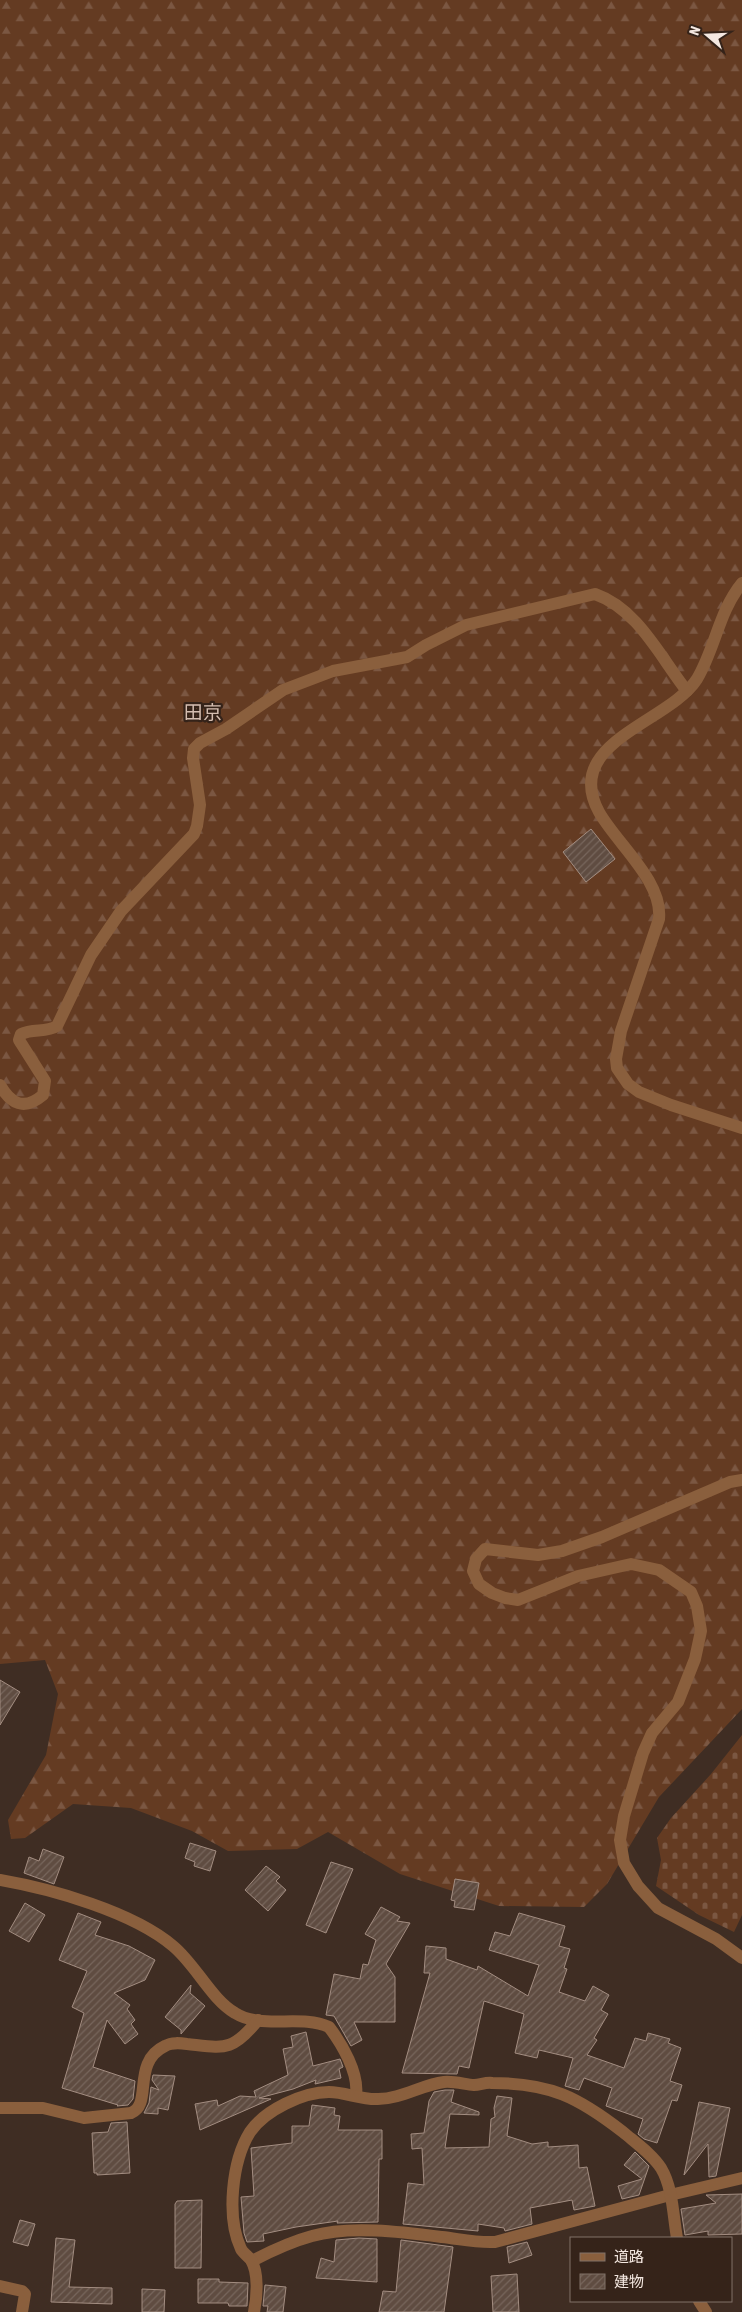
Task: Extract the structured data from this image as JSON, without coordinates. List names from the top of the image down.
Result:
{
  "districts": ["田京"],
  "legend": ["道路", "建物"],
  "north": "left"
}
